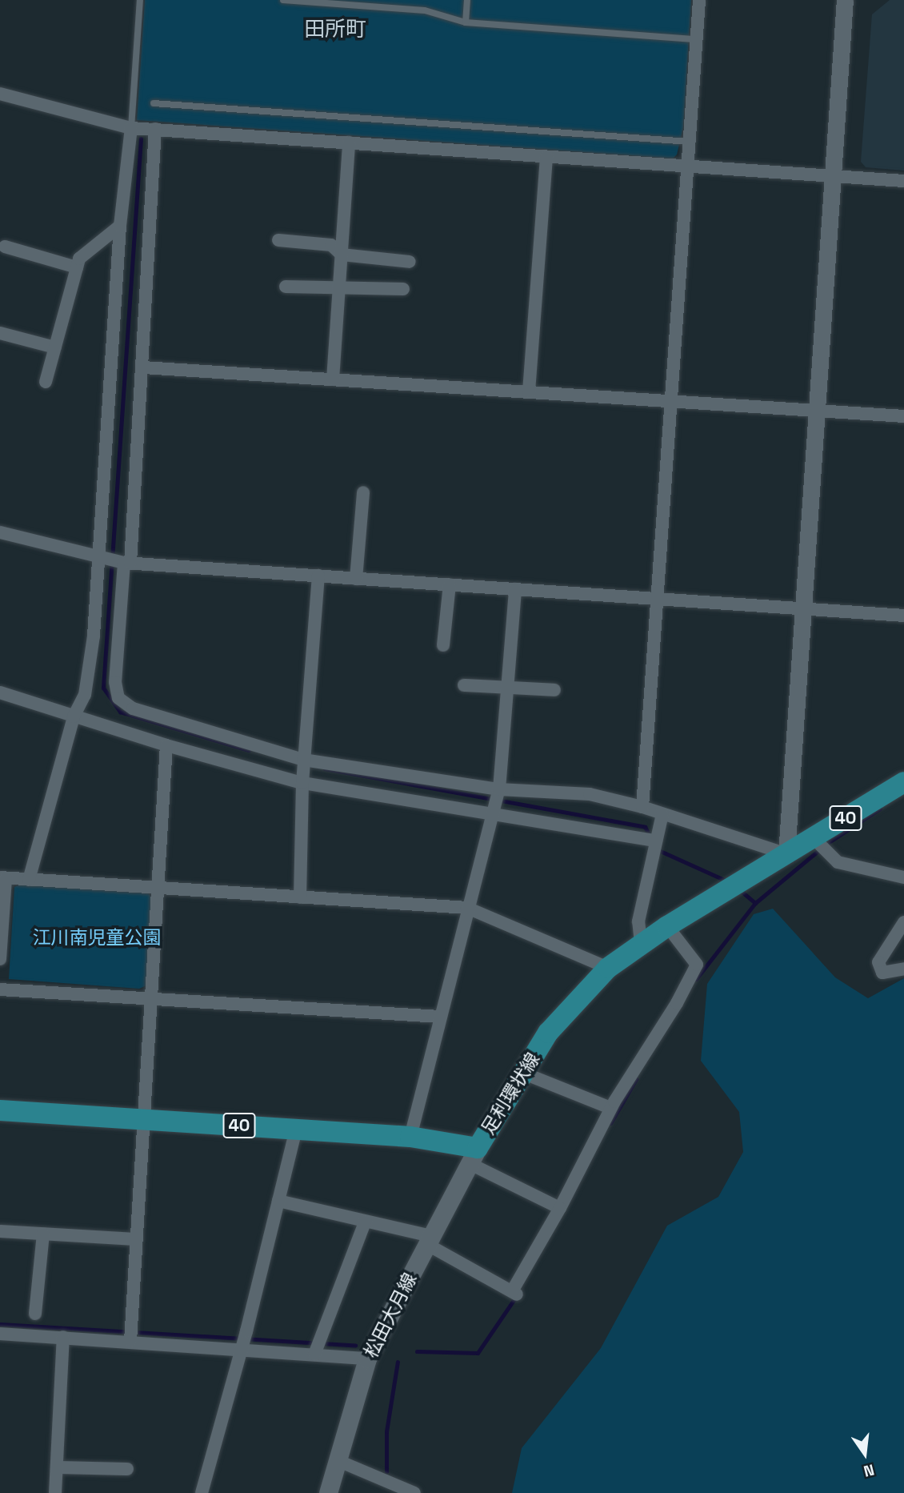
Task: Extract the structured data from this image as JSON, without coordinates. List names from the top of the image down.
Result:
{
  "streets": {
    "main road": ["40", "足利環状線", "松田大月線"]
  },
  "crossings": [
    ["足利環状線", "松田大月線"]
  ],
  "districts": ["田所町"],
  "parks": ["江川南児童公園"],
  "north": "bottom"
}
